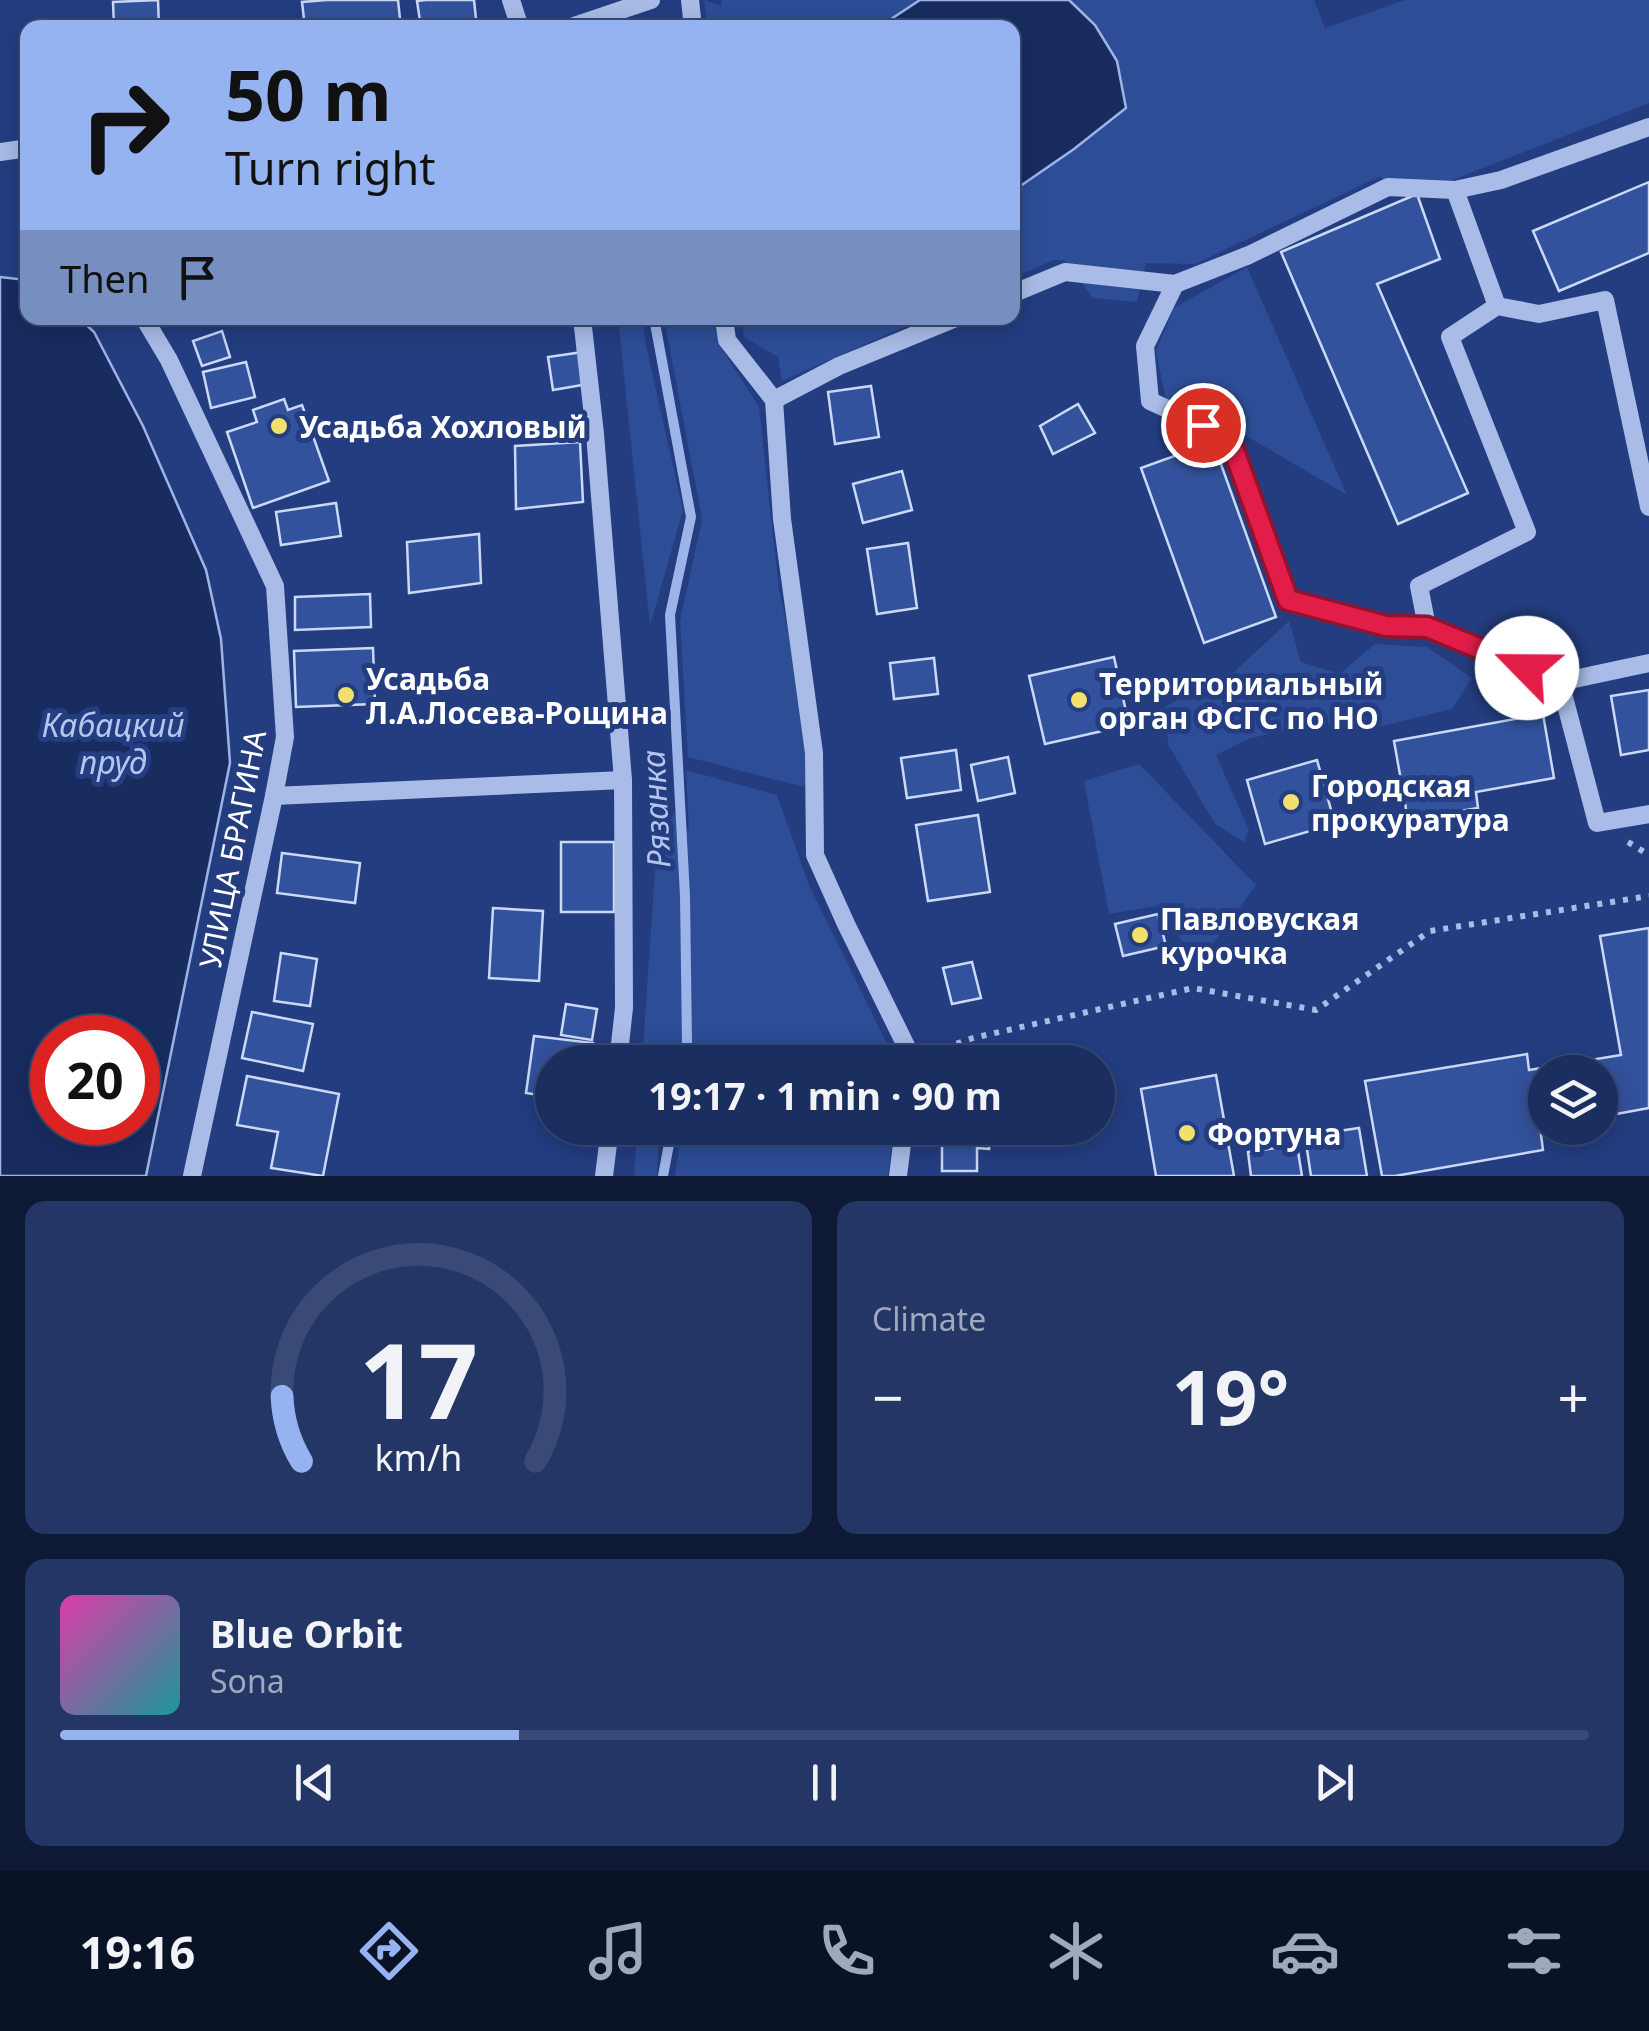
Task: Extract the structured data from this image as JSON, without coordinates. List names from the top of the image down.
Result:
{
  "streets": {
    "street": ["УЛИЦА БРАГИНА"]
  },
  "water": ["Кабацкий пруд", "Рязанка"],
  "places": [
    "Усадьба Хохловый",
    "Усадьба Л.А.Лосева-Рощина",
    "Территориальный орган ФСГС по НО",
    "Городская прокуратура",
    "Павловуская курочка",
    "Фортуна"
  ],
  "page": {
    "turn": ["50 m", "Turn right"],
    "then": "Then",
    "limit": "20",
    "trip": "19:17 · 1 min · 90 m",
    "tile": "Climate",
    "heat": ["−", "19°", "+"],
    "song": ["Blue Orbit", "Sona"],
    "tabs": "19:16",
    "gauge": ["17", "km/h"]
  }
}
